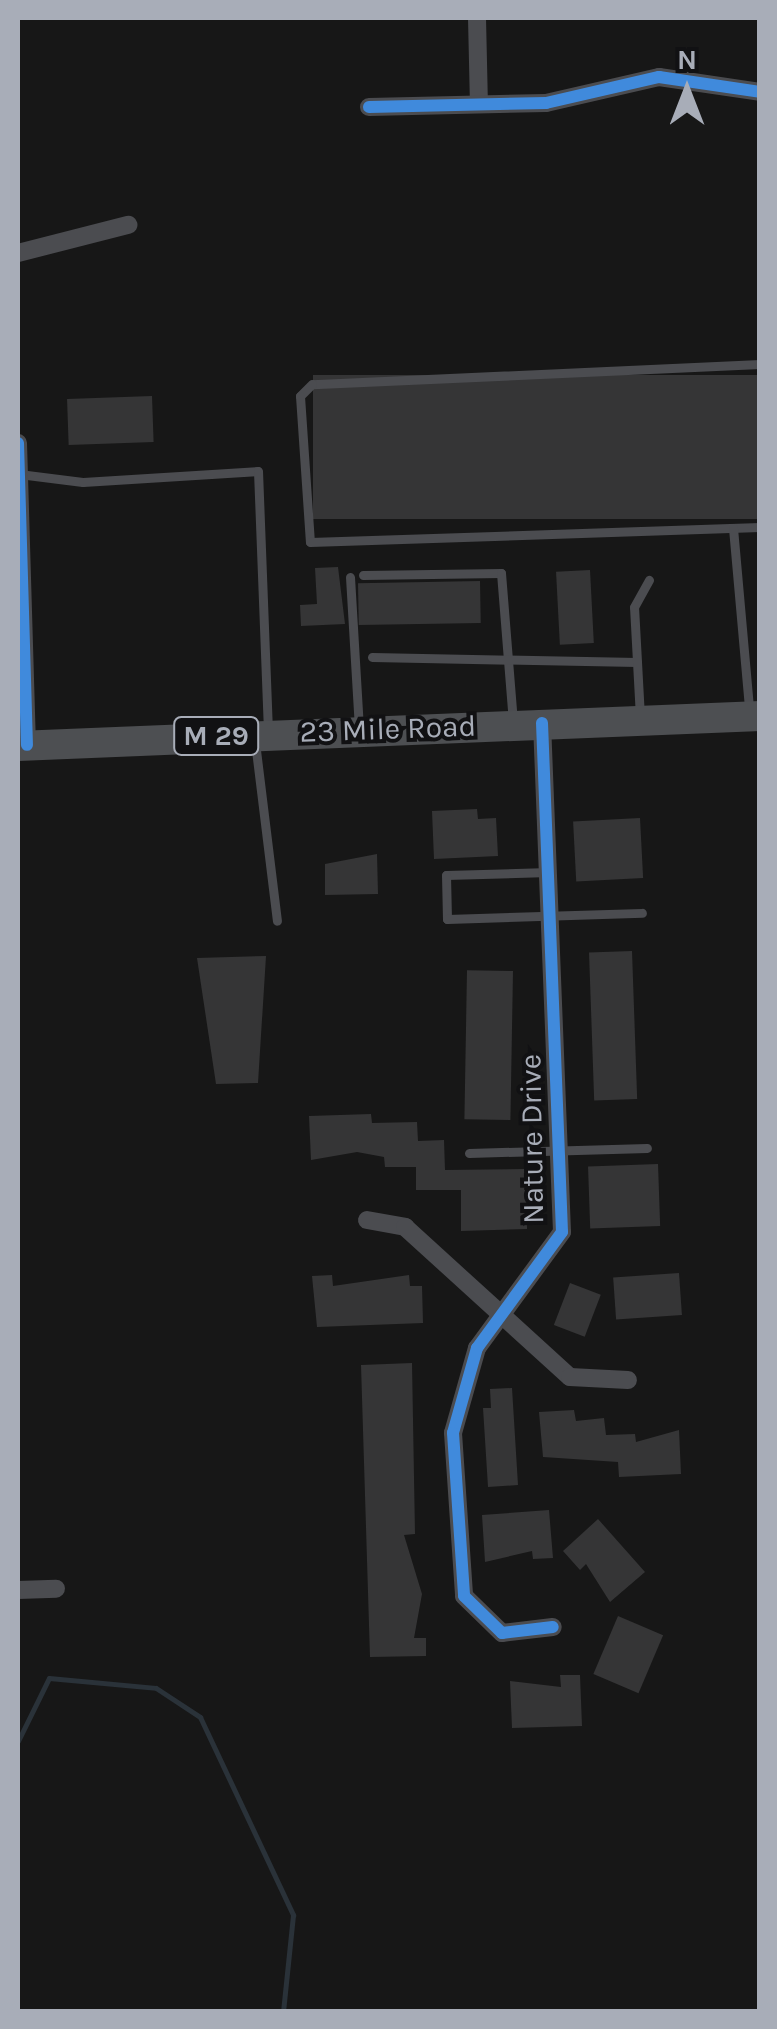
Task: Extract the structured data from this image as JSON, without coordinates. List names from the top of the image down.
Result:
{
  "streets": {
    "main road": ["23 Mile Road", "M 29"],
    "street": ["Nature Drive"]
  },
  "crossings": [
    ["23 Mile Road", "Nature Drive"]
  ],
  "north": "top"
}
